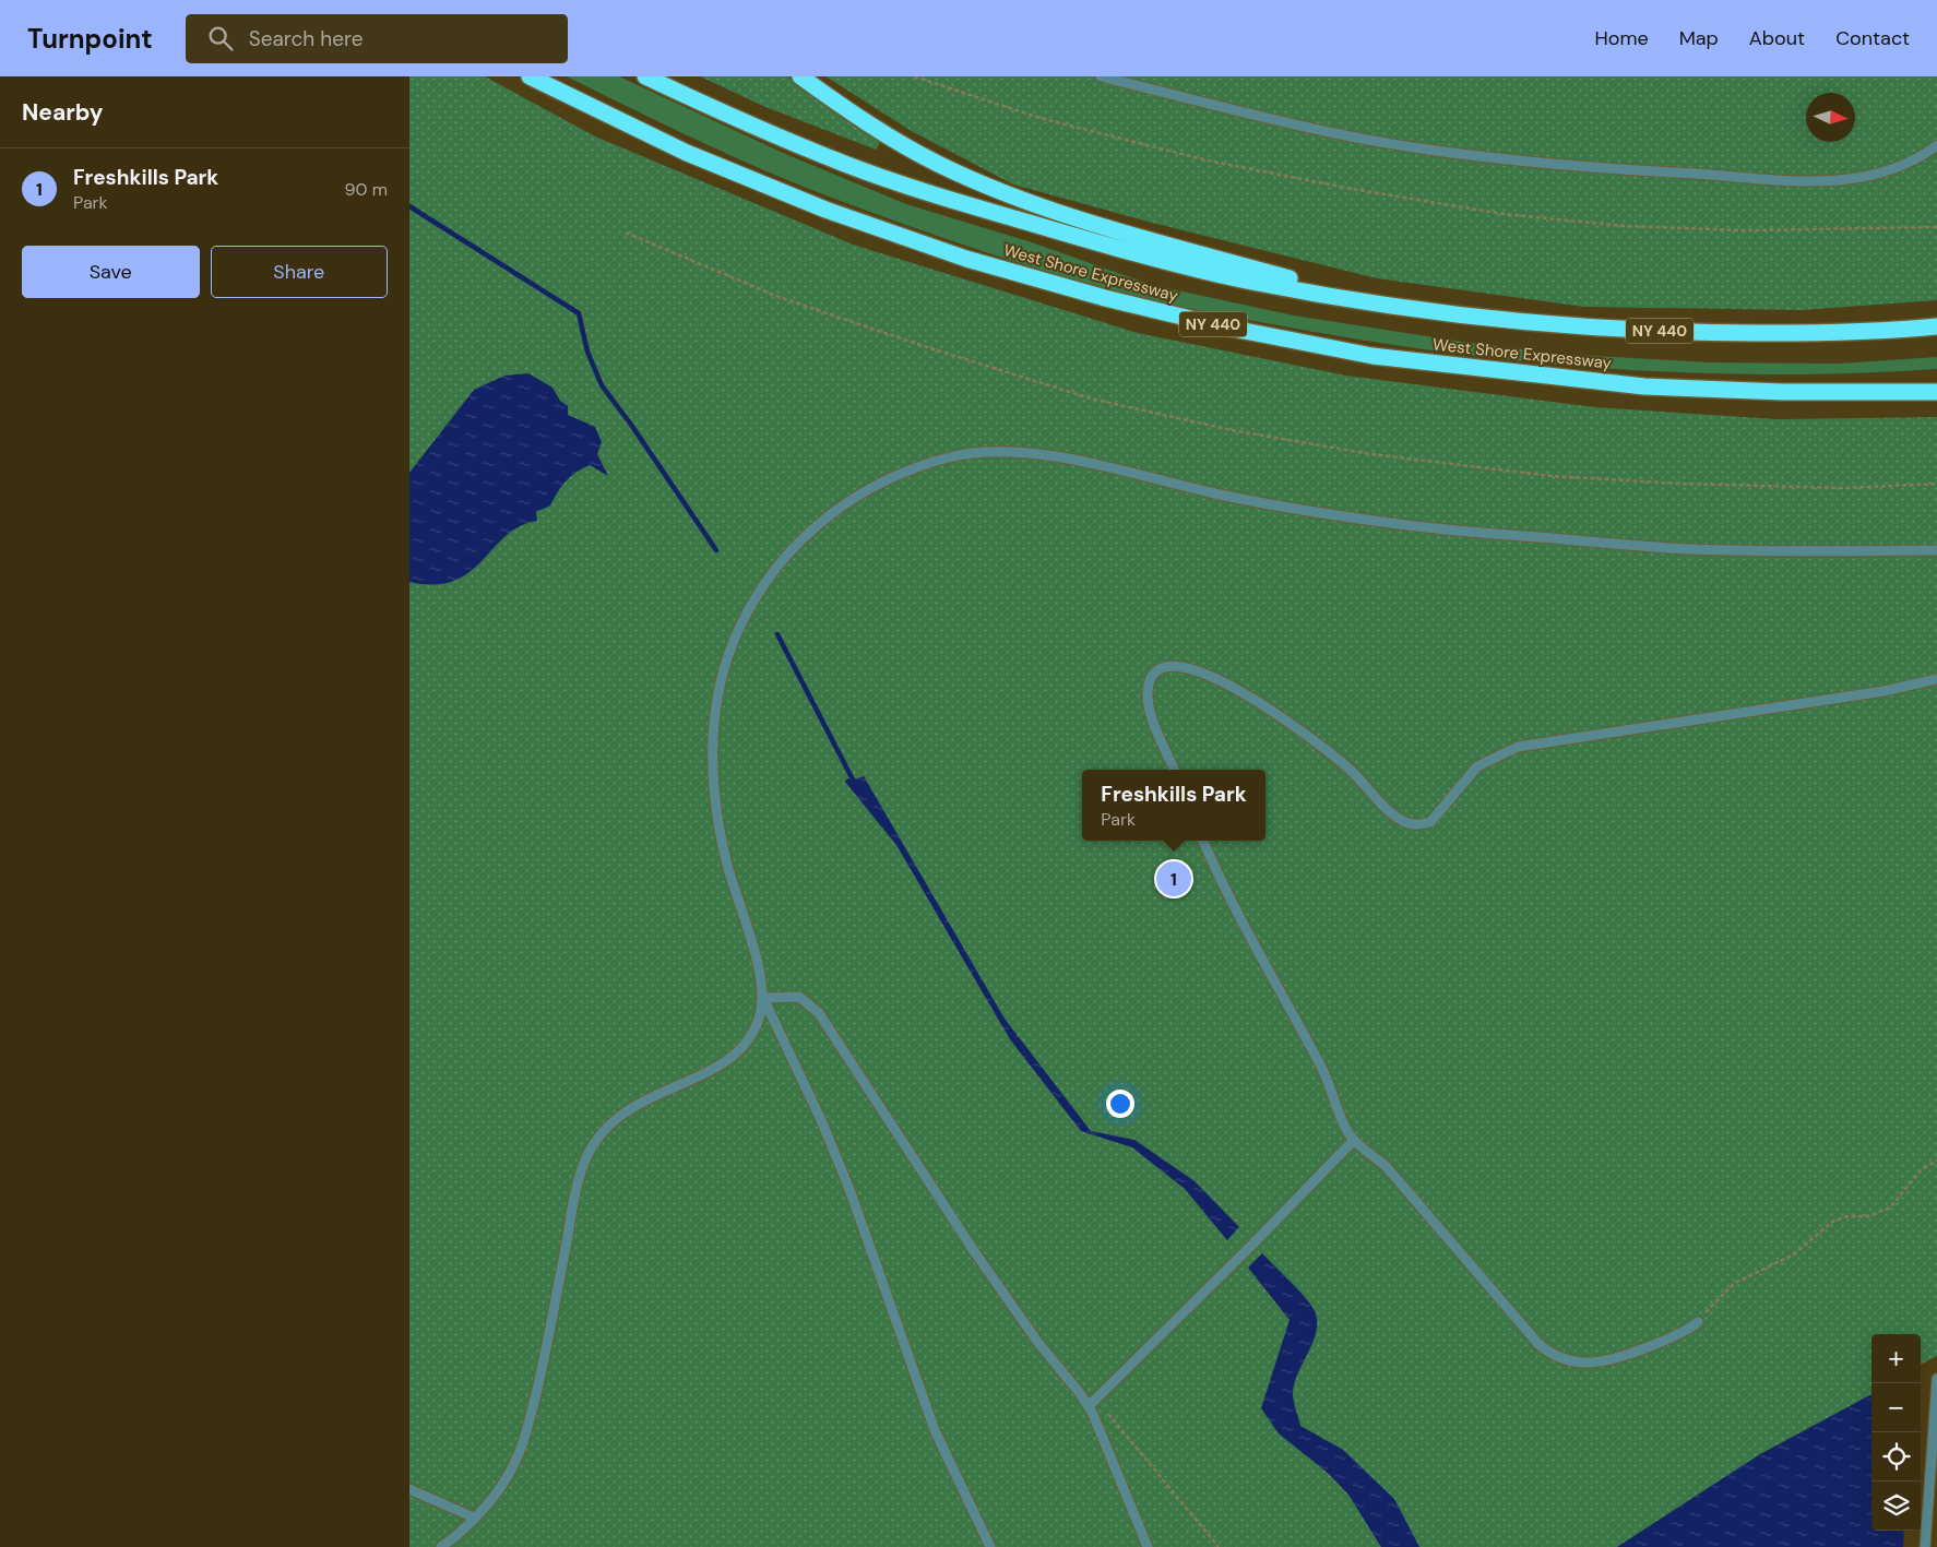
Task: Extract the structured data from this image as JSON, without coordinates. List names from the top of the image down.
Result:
{
  "streets": {
    "highway": ["West Shore Expressway", "NY 440"]
  },
  "north": "right",
  "page": {
    "header": "Turnpoint",
    "search": "Search here",
    "nav": [
      "Home",
      "Map",
      "About",
      "Contact"
    ],
    "heading": "Nearby",
    "list": [
      {
        "mark": "1",
        "name": "Freshkills Park",
        "note": "Park",
        "value": "90 m"
      }
    ],
    "buttons": ["Save", "Share"],
    "popup": ["Freshkills Park", "Park"],
    "pins": "1",
    "map_buttons": ["+", "−"]
  }
}
